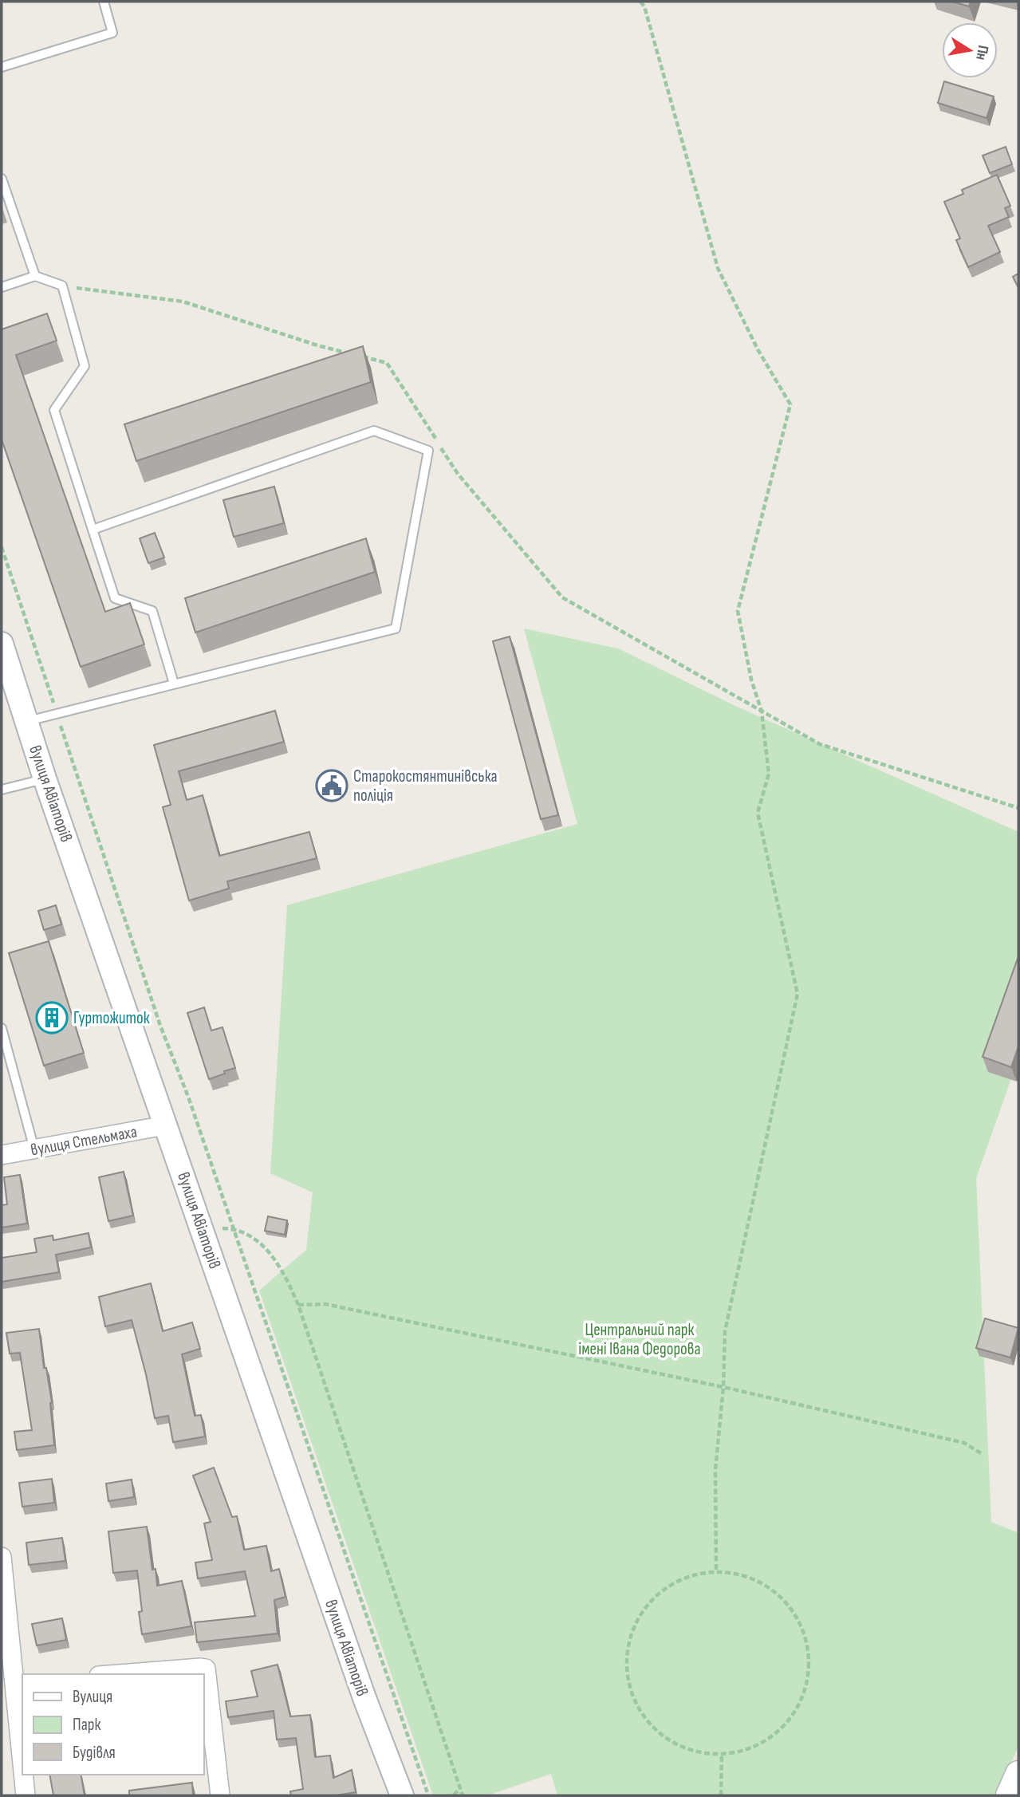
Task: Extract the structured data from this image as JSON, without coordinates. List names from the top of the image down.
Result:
{
  "streets": {
    "street": ["вулиця Авіаторів", "вулиця Стельмаха"]
  },
  "crossings": [
    ["вулиця Авіаторів", "вулиця Стельмаха"]
  ],
  "parks": ["Центральний парк імені Івана Федорова"],
  "places": {
    "public building": ["Старокостянтинівська поліція"],
    "building": ["Гуртожиток"]
  },
  "legend": ["Вулиця", "Парк", "Будівля"],
  "north": "right"
}
